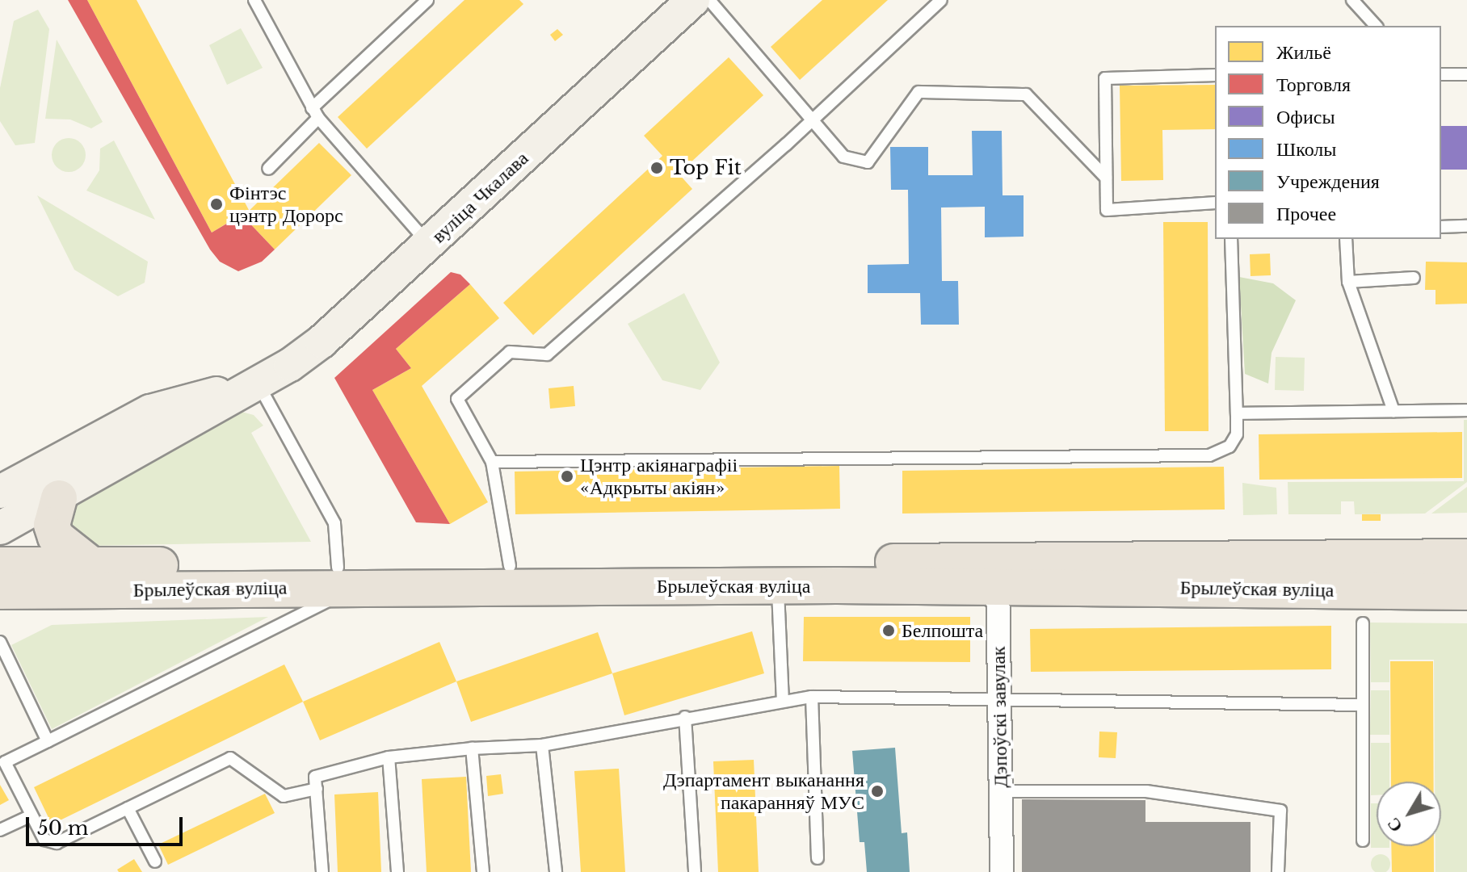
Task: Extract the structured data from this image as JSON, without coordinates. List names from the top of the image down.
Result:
{
  "streets": {
    "main road": ["вуліца Чкалава", "Брылеўская вуліца"],
    "street": ["Дэпоўскі завулак"]
  },
  "crossings": [
    ["Брылеўская вуліца", "Дэпоўскі завулак"]
  ],
  "places": [
    "Top Fit",
    "Фінтэс цэнтр Дорорс",
    "Цэнтр акіянаграфіі «Адкрыты акіян»",
    "Белпошта",
    "Дэпартамент выканання пакаранняў МУС"
  ],
  "legend": [
    "Жильё",
    "Торговля",
    "Офисы",
    "Школы",
    "Учреждения",
    "Прочее"
  ],
  "scale_bar": "50 m",
  "north": "bottom left"
}
